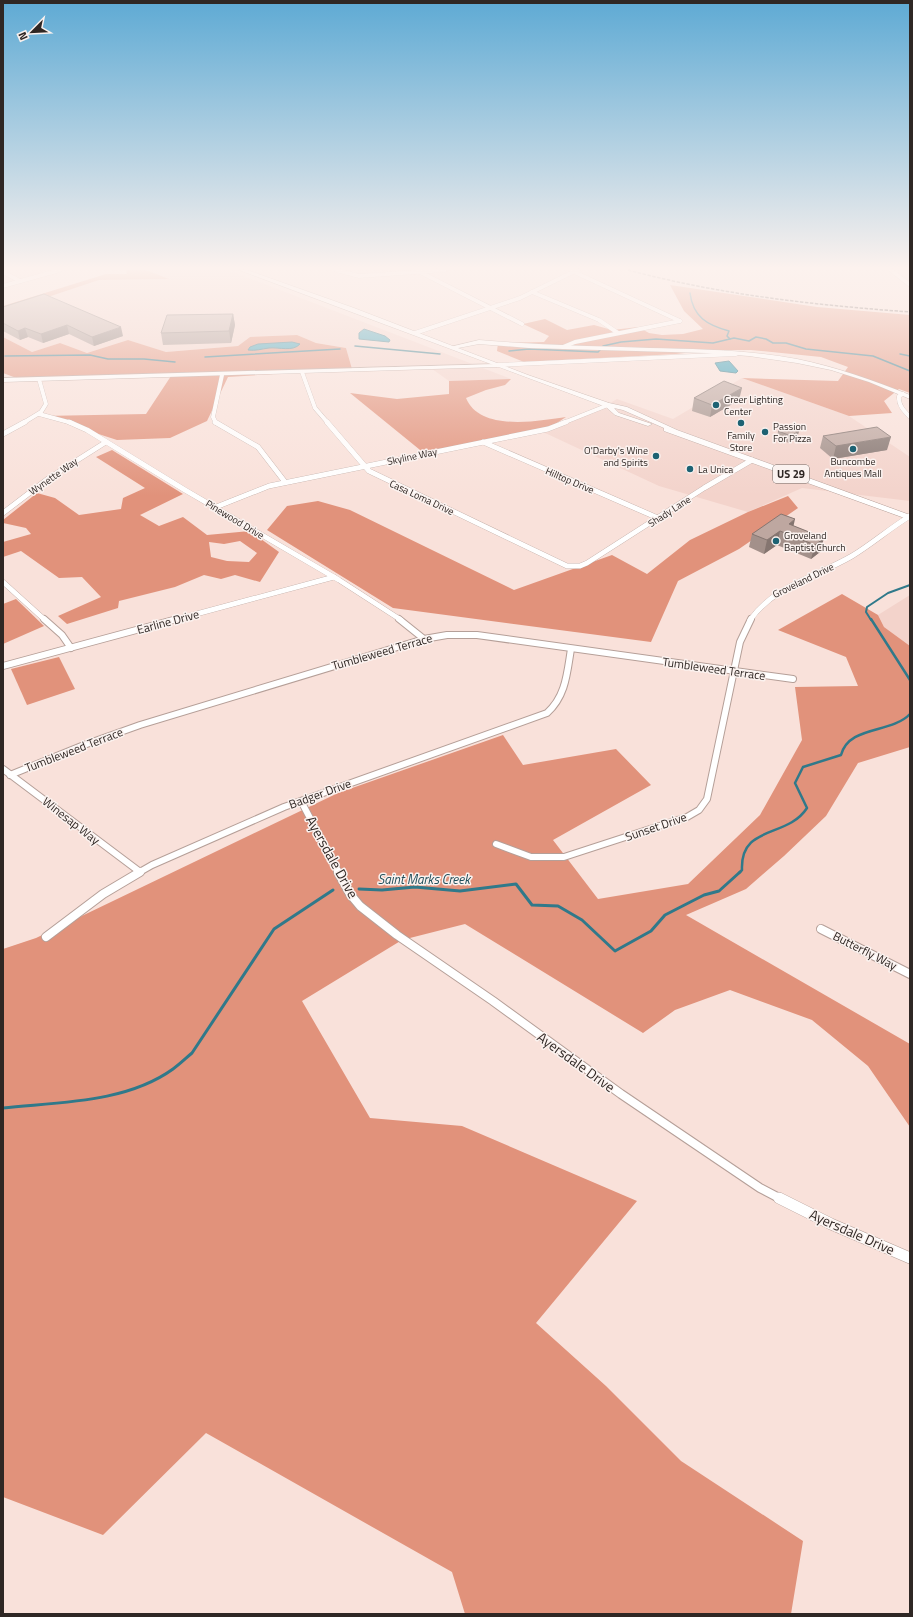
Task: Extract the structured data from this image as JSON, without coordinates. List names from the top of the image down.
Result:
{
  "streets": {
    "main road": ["US 29"],
    "street": [
      "Skyline Way",
      "Wynette Way",
      "Hilltop Drive",
      "Casa Loma Drive",
      "Shady Lane",
      "Pinewood Drive",
      "Groveland Drive",
      "Earline Drive",
      "Tumbleweed Terrace",
      "Badger Drive",
      "Winesap Way",
      "Sunset Drive",
      "Ayersdale Drive",
      "Butterfly Way"
    ]
  },
  "crossings": [
    ["Skyline Way", "US 29"],
    ["Skyline Way", "Hilltop Drive"],
    ["Skyline Way", "Casa Loma Drive"],
    ["Skyline Way", "Pinewood Drive"],
    ["US 29", "Shady Lane"],
    ["US 29", "Groveland Drive"],
    ["Wynette Way", "Pinewood Drive"],
    ["Hilltop Drive", "Shady Lane"],
    ["Casa Loma Drive", "Shady Lane"],
    ["Pinewood Drive", "Earline Drive"],
    ["Pinewood Drive", "Tumbleweed Terrace"],
    ["Groveland Drive", "Tumbleweed Terrace"],
    ["Groveland Drive", "Sunset Drive"],
    ["Tumbleweed Terrace", "Badger Drive"],
    ["Tumbleweed Terrace", "Winesap Way"],
    ["Tumbleweed Terrace", "Sunset Drive"],
    ["Badger Drive", "Winesap Way"],
    ["Badger Drive", "Ayersdale Drive"]
  ],
  "water": ["Saint Marks Creek"],
  "places": [
    "Greer Lighting Center",
    "Family Store",
    "Passion For Pizza",
    "Buncombe Antiques Mall",
    "O'Darby's Wine and Spirits",
    "La Unica",
    "Groveland Baptist Church"
  ],
  "north": "bottom left"
}
